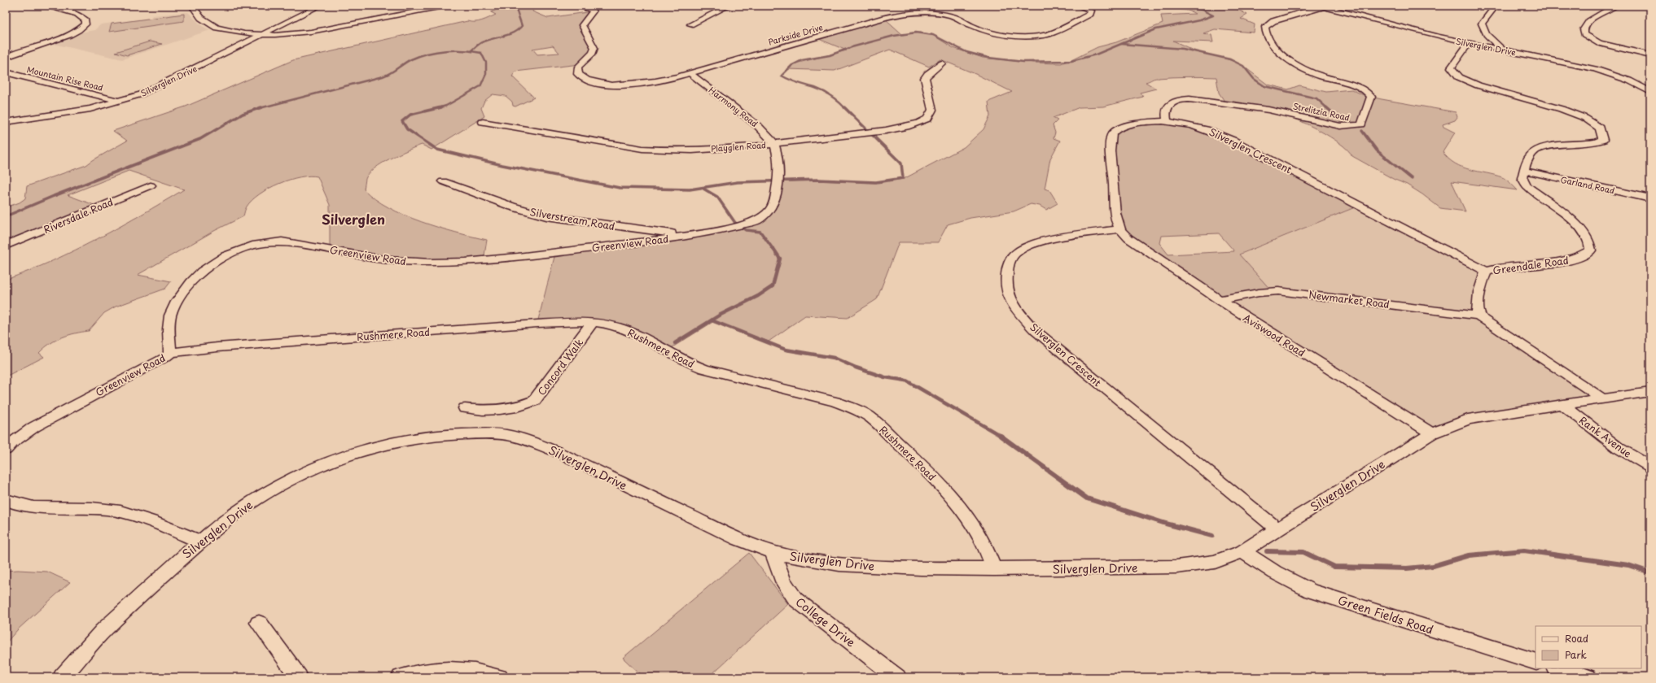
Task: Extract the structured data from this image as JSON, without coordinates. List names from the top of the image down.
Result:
{
  "streets": {
    "street": [
      "Parkside Drive",
      "Silverglen Drive",
      "Mountain Rise Road",
      "Harmony Road",
      "Strelitzia Road",
      "Playglen Road",
      "Silverglen Crescent",
      "Garland Road",
      "Riversdale Road",
      "Silverstream Road",
      "Greenview Road",
      "Greendale Road",
      "Newmarket Road",
      "Rushmere Road",
      "Aviswood Road",
      "Concord Walk",
      "Rank Avenue",
      "Green Fields Road",
      "College Drive"
    ]
  },
  "crossings": [
    ["Parkside Drive", "Harmony Road"],
    ["Silverglen Drive", "Mountain Rise Road"],
    ["Silverglen Drive", "Strelitzia Road"],
    ["Silverglen Drive", "Silverglen Crescent"],
    ["Silverglen Drive", "Rushmere Road"],
    ["Silverglen Drive", "Aviswood Road"],
    ["Silverglen Drive", "Rank Avenue"],
    ["Silverglen Drive", "Green Fields Road"],
    ["Silverglen Drive", "College Drive"],
    ["Harmony Road", "Playglen Road"],
    ["Harmony Road", "Greenview Road"],
    ["Strelitzia Road", "Silverglen Crescent"],
    ["Playglen Road", "Greenview Road"],
    ["Silverglen Crescent", "Greendale Road"],
    ["Silverglen Crescent", "Aviswood Road"],
    ["Garland Road", "Greendale Road"],
    ["Silverstream Road", "Greenview Road"],
    ["Greenview Road", "Rushmere Road"],
    ["Greendale Road", "Newmarket Road"],
    ["Newmarket Road", "Aviswood Road"],
    ["Rushmere Road", "Concord Walk"]
  ],
  "districts": ["Silverglen"],
  "legend": ["Road", "Park"]
}
